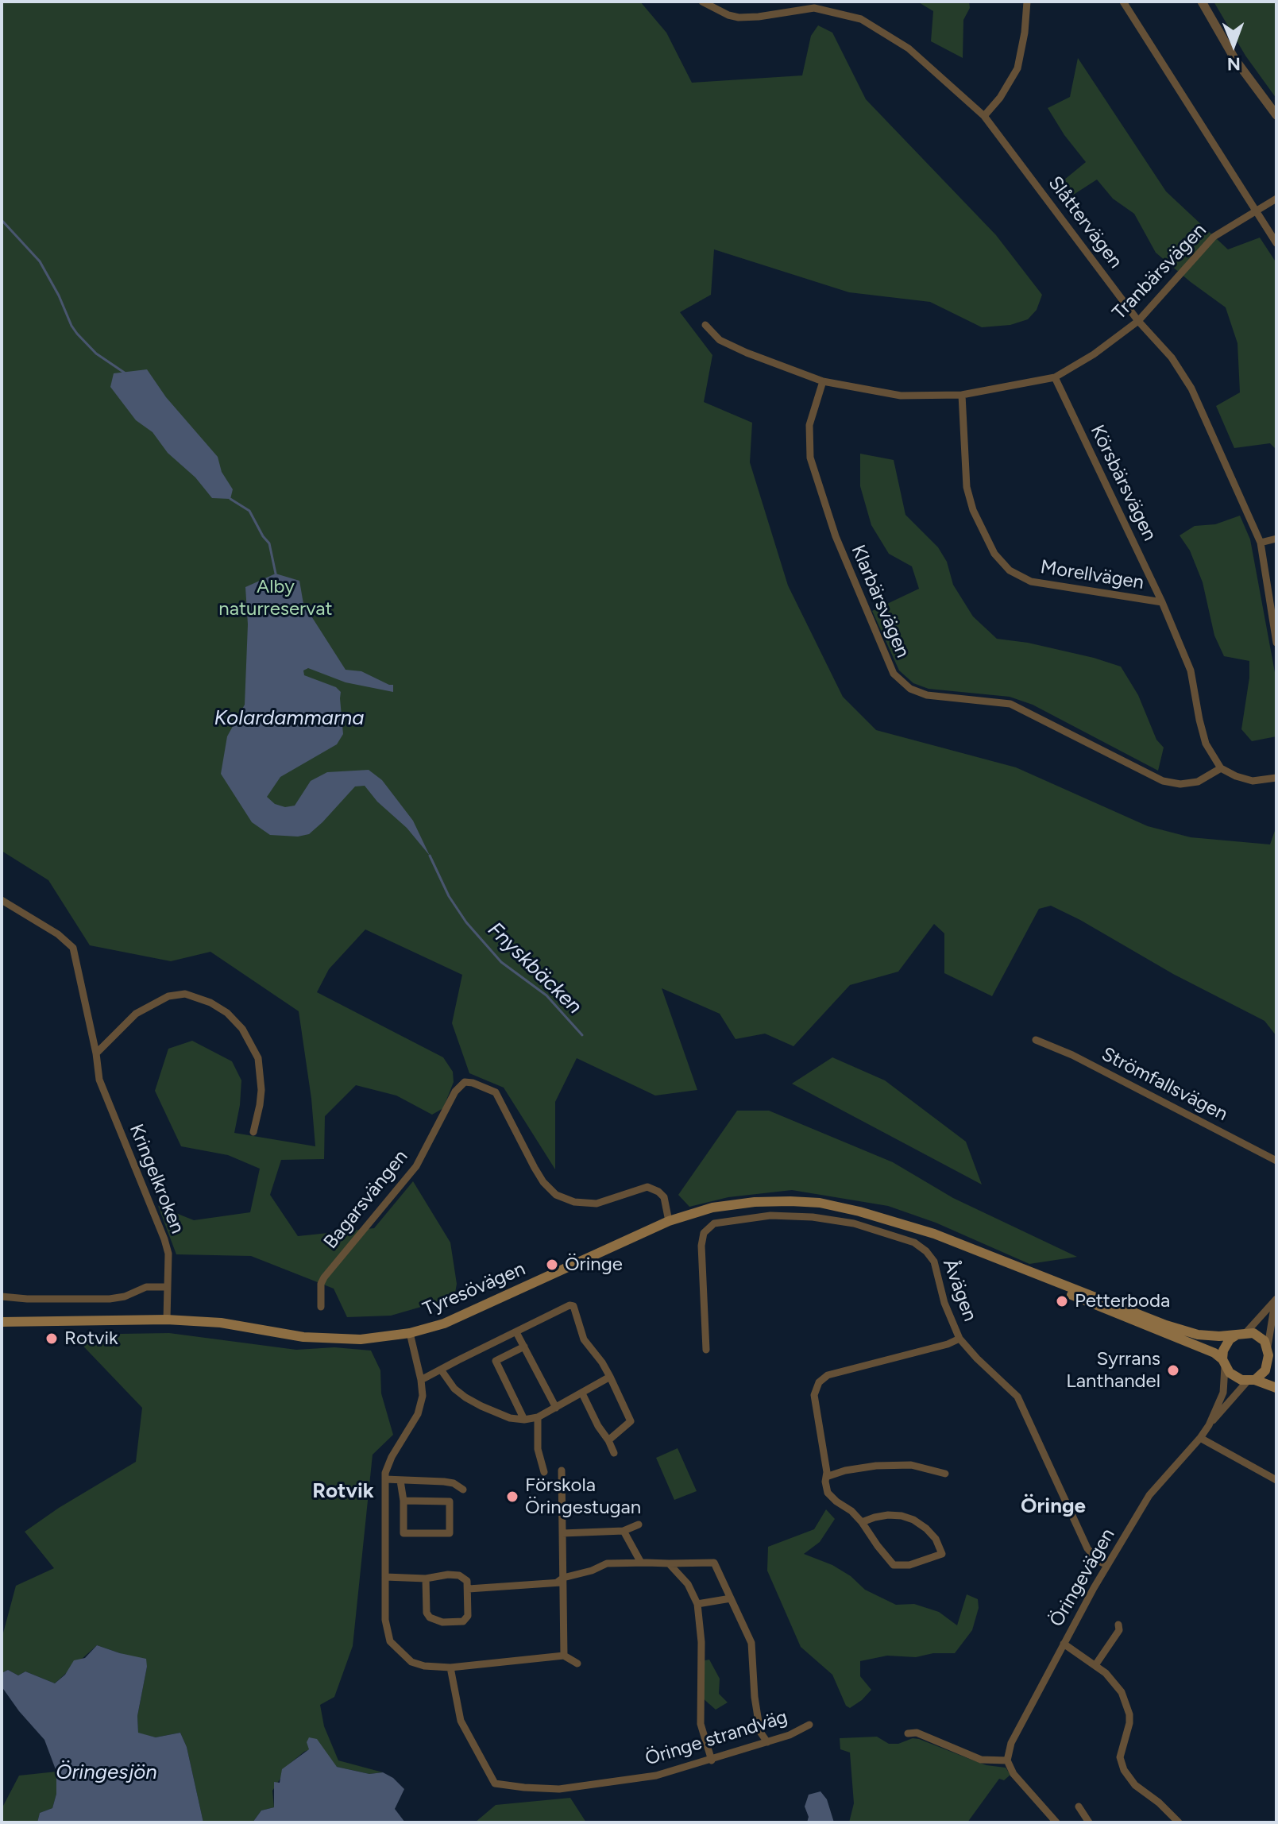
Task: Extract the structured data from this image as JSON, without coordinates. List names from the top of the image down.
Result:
{
  "streets": {
    "main road": ["Tyresövägen"],
    "street": [
      "Slåttervägen",
      "Tranbärsvägen",
      "Körsbärsvägen",
      "Morellvägen",
      "Klarbärsvägen",
      "Strömfallsvägen",
      "Kringelkroken",
      "Bagarsvängen",
      "Åvägen",
      "Öringevägen",
      "Öringe strandväg"
    ]
  },
  "crossings": [
    ["Slåttervägen", "Tranbärsvägen"],
    ["Tranbärsvägen", "Körsbärsvägen"],
    ["Tranbärsvägen", "Morellvägen"],
    ["Tranbärsvägen", "Klarbärsvägen"],
    ["Körsbärsvägen", "Morellvägen"],
    ["Morellvägen", "Klarbärsvägen"],
    ["Kringelkroken", "Tyresövägen"],
    ["Bagarsvängen", "Tyresövägen"],
    ["Tyresövägen", "Öringevägen"],
    ["Åvägen", "Öringevägen"]
  ],
  "districts": ["Rotvik", "Öringe"],
  "water": ["Kolardammarna", "Fnyskbäcken", "Öringesjön"],
  "parks": ["Alby naturreservat"],
  "places": [
    "Öringe",
    "Petterboda",
    "Rotvik",
    "Syrrans Lanthandel",
    "Förskola Öringestugan"
  ],
  "north": "bottom"
}
